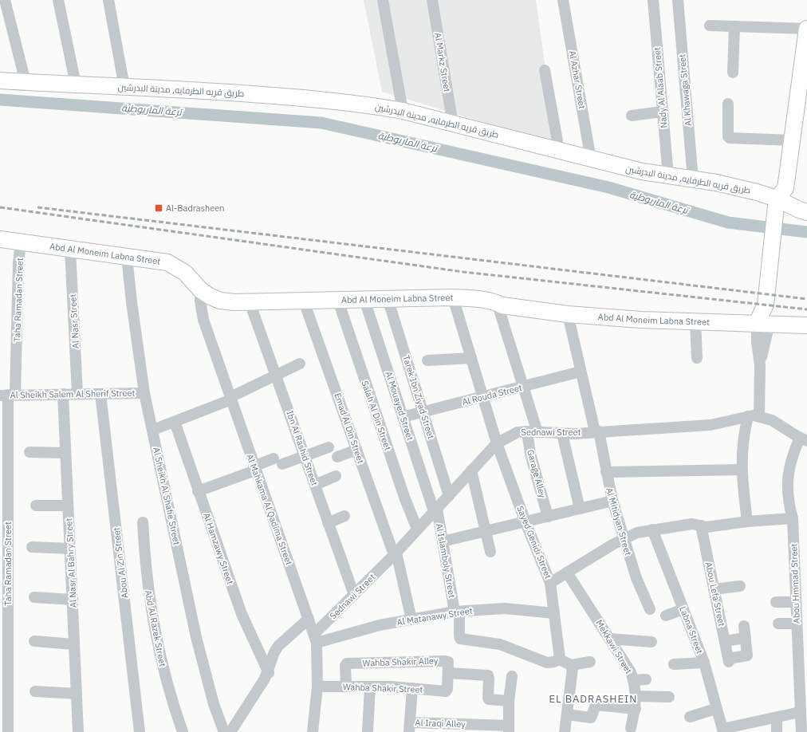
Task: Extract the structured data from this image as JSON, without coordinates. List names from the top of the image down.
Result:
{
  "streets": {
    "main road": ["طريق قريه الطرفايه, مدينة البدرشين", "Abd Al Moneim Labna Street"],
    "street": [
      "Al Markz Street",
      "Al Azhar Street",
      "Nady Al Alaab Street",
      "Al Khawaga Street",
      "Taha Ramadan Street",
      "Al Nasr Street",
      "Al Sheikh Salem Al Sherif Street",
      "Al Rouda Street",
      "Tarek Ibn Ziyad Street",
      "Al Mouayed Street",
      "Salah Al Din Street",
      "Emad Al Din Street",
      "Sednawi Street",
      "Ibn Al Rashid Street",
      "Garage Alley",
      "Al Sheikh Al Shafie Street",
      "Al Mahkama Al Qadima Street",
      "Al Mitidyan Street",
      "Sayed Genidi Street",
      "Al Hamzawy Street",
      "Al Islamboly Street",
      "Al Nasr Al Bahry Street",
      "Abou Al Zin Street",
      "Abou Hmmad Street",
      "Abou Lefa Street",
      "Al Matanawy Street",
      "Abd Al Razek Street",
      "Labna Street",
      "Mekkawi Street",
      "Wahba Shakir Alley",
      "Wahba Shakir Street",
      "Al Iraqi Alley"
    ]
  },
  "crossings": [
    ["Al Markz Street", "طريق قريه الطرفايه, مدينة البدرشين"],
    ["Al Azhar Street", "طريق قريه الطرفايه, مدينة البدرشين"],
    ["Nady Al Alaab Street", "طريق قريه الطرفايه, مدينة البدرشين"],
    ["طريق قريه الطرفايه, مدينة البدرشين", "Al Khawaga Street"],
    ["Abd Al Moneim Labna Street", "Taha Ramadan Street"],
    ["Abd Al Moneim Labna Street", "Al Nasr Street"],
    ["Abd Al Moneim Labna Street", "Tarek Ibn Ziyad Street"],
    ["Abd Al Moneim Labna Street", "Al Mouayed Street"],
    ["Abd Al Moneim Labna Street", "Salah Al Din Street"],
    ["Abd Al Moneim Labna Street", "Emad Al Din Street"],
    ["Abd Al Moneim Labna Street", "Ibn Al Rashid Street"],
    ["Abd Al Moneim Labna Street", "Garage Alley"],
    ["Abd Al Moneim Labna Street", "Al Sheikh Al Shafie Street"],
    ["Abd Al Moneim Labna Street", "Al Mahkama Al Qadima Street"],
    ["Abd Al Moneim Labna Street", "Al Mitidyan Street"],
    ["Abd Al Moneim Labna Street", "Sayed Genidi Street"],
    ["Taha Ramadan Street", "Al Sheikh Salem Al Sherif Street"],
    ["Al Nasr Street", "Al Sheikh Salem Al Sherif Street"],
    ["Al Sheikh Salem Al Sherif Street", "Al Sheikh Al Shafie Street"],
    ["Al Sheikh Salem Al Sherif Street", "Al Nasr Al Bahry Street"],
    ["Al Sheikh Salem Al Sherif Street", "Abou Al Zin Street"],
    ["Al Rouda Street", "Tarek Ibn Ziyad Street"],
    ["Al Rouda Street", "Al Mouayed Street"],
    ["Al Rouda Street", "Garage Alley"],
    ["Al Rouda Street", "Al Mitidyan Street"],
    ["Al Rouda Street", "Sayed Genidi Street"],
    ["Tarek Ibn Ziyad Street", "Sednawi Street"],
    ["Al Mouayed Street", "Sednawi Street"],
    ["Al Mouayed Street", "Al Islamboly Street"],
    ["Salah Al Din Street", "Sednawi Street"],
    ["Emad Al Din Street", "Sednawi Street"],
    ["Emad Al Din Street", "Al Matanawy Street"],
    ["Sednawi Street", "Ibn Al Rashid Street"],
    ["Sednawi Street", "Garage Alley"],
    ["Sednawi Street", "Al Mahkama Al Qadima Street"],
    ["Sednawi Street", "Al Mitidyan Street"],
    ["Sednawi Street", "Sayed Genidi Street"],
    ["Sednawi Street", "Al Islamboly Street"],
    ["Sednawi Street", "Abou Hmmad Street"],
    ["Sednawi Street", "Al Matanawy Street"],
    ["Al Mahkama Al Qadima Street", "Al Matanawy Street"],
    ["Al Mahkama Al Qadima Street", "Wahba Shakir Street"],
    ["Sayed Genidi Street", "Al Islamboly Street"],
    ["Sayed Genidi Street", "Al Matanawy Street"],
    ["Al Islamboly Street", "Al Matanawy Street"],
    ["Wahba Shakir Alley", "Wahba Shakir Street"]
  ],
  "districts": ["EL BADRASHEIN"],
  "water": ["ترعة الماريوطية"],
  "places": {
    "transit": ["Al-Badrasheen"]
  }
}
